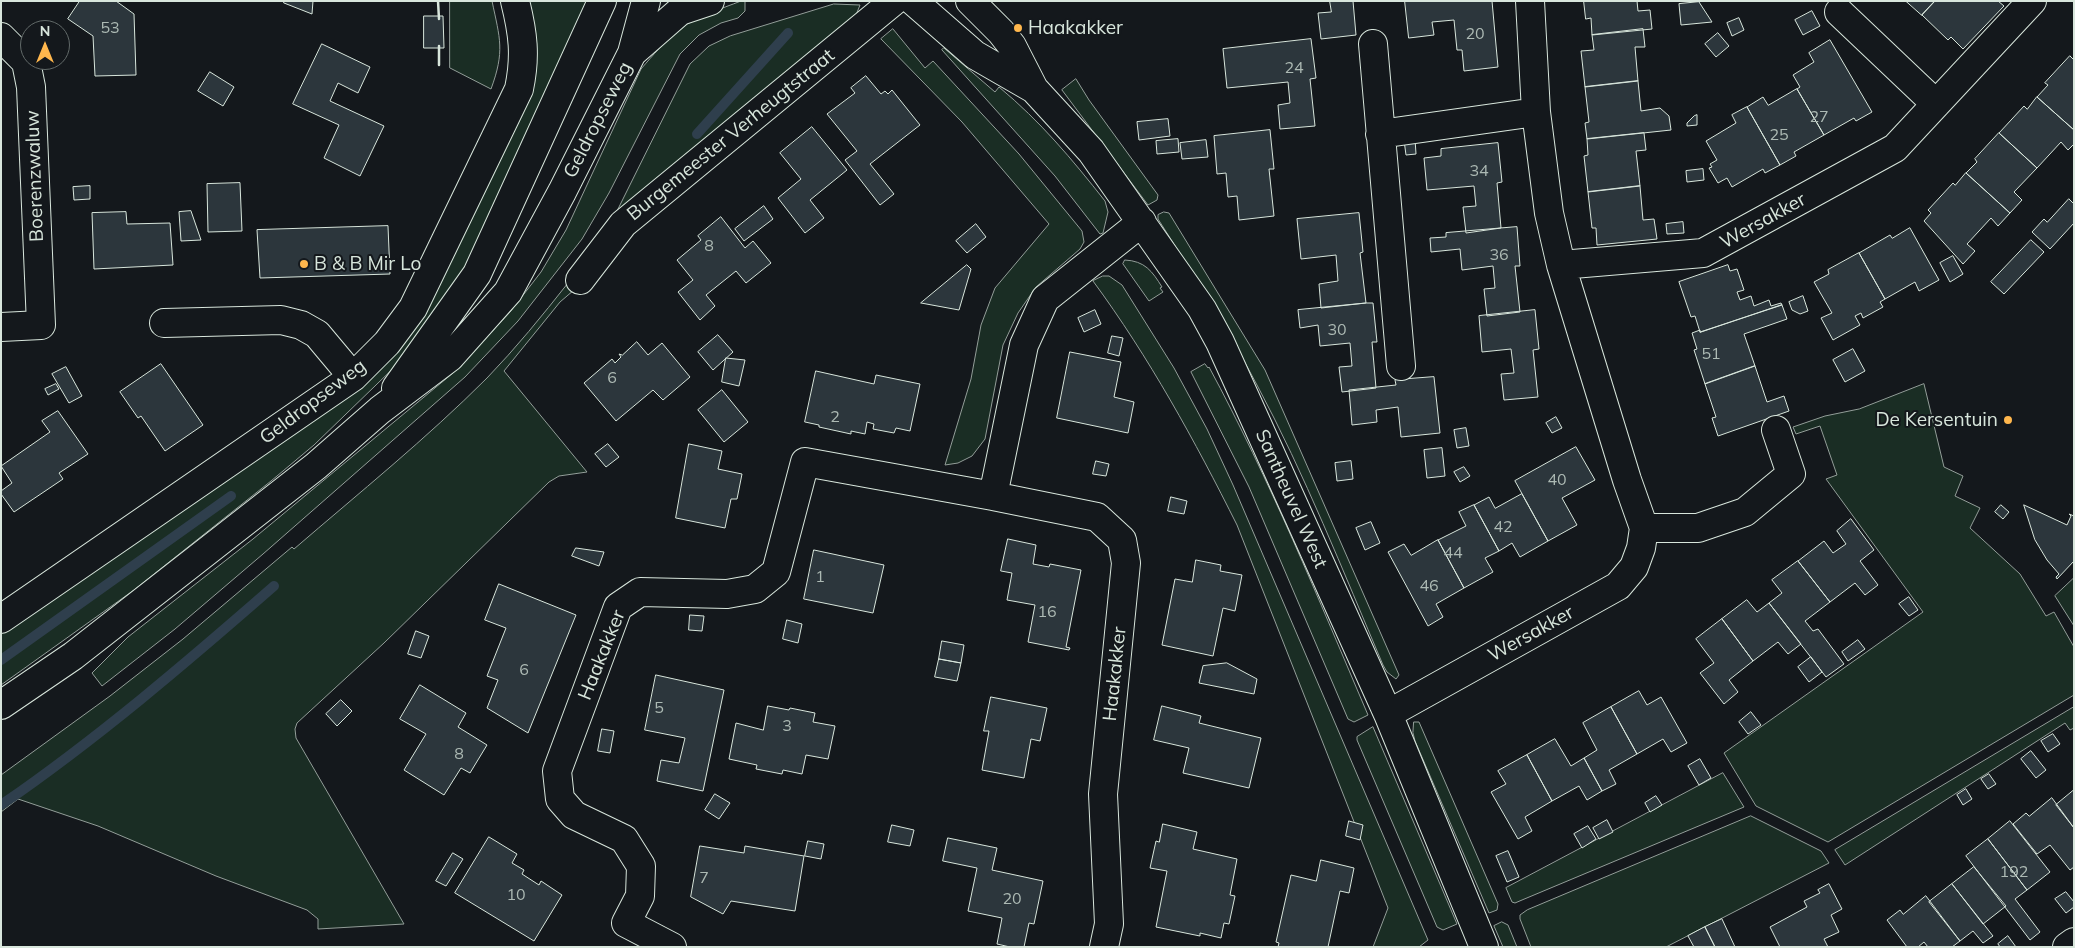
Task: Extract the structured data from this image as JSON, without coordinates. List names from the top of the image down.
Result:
{
  "streets": {
    "street": [
      "Geldropseweg",
      "Burgemeester Verheugtstraat",
      "Boerenzwaluw",
      "Wersakker",
      "Santheuvel West",
      "Haakakker"
    ]
  },
  "crossings": [
    ["Wersakker", "Santheuvel West"]
  ],
  "places": ["Haakakker", "B & B Mir Lo", "De Kersentuin"],
  "house_numbers": [
    "53",
    "20",
    "24",
    "27",
    "25",
    "34",
    "8",
    "36",
    "30",
    "51",
    "6",
    "2",
    "40",
    "42",
    "44",
    "1",
    "46",
    "16",
    "6",
    "5",
    "3",
    "8",
    "192",
    "7",
    "10",
    "20"
  ],
  "north": "top"
}
